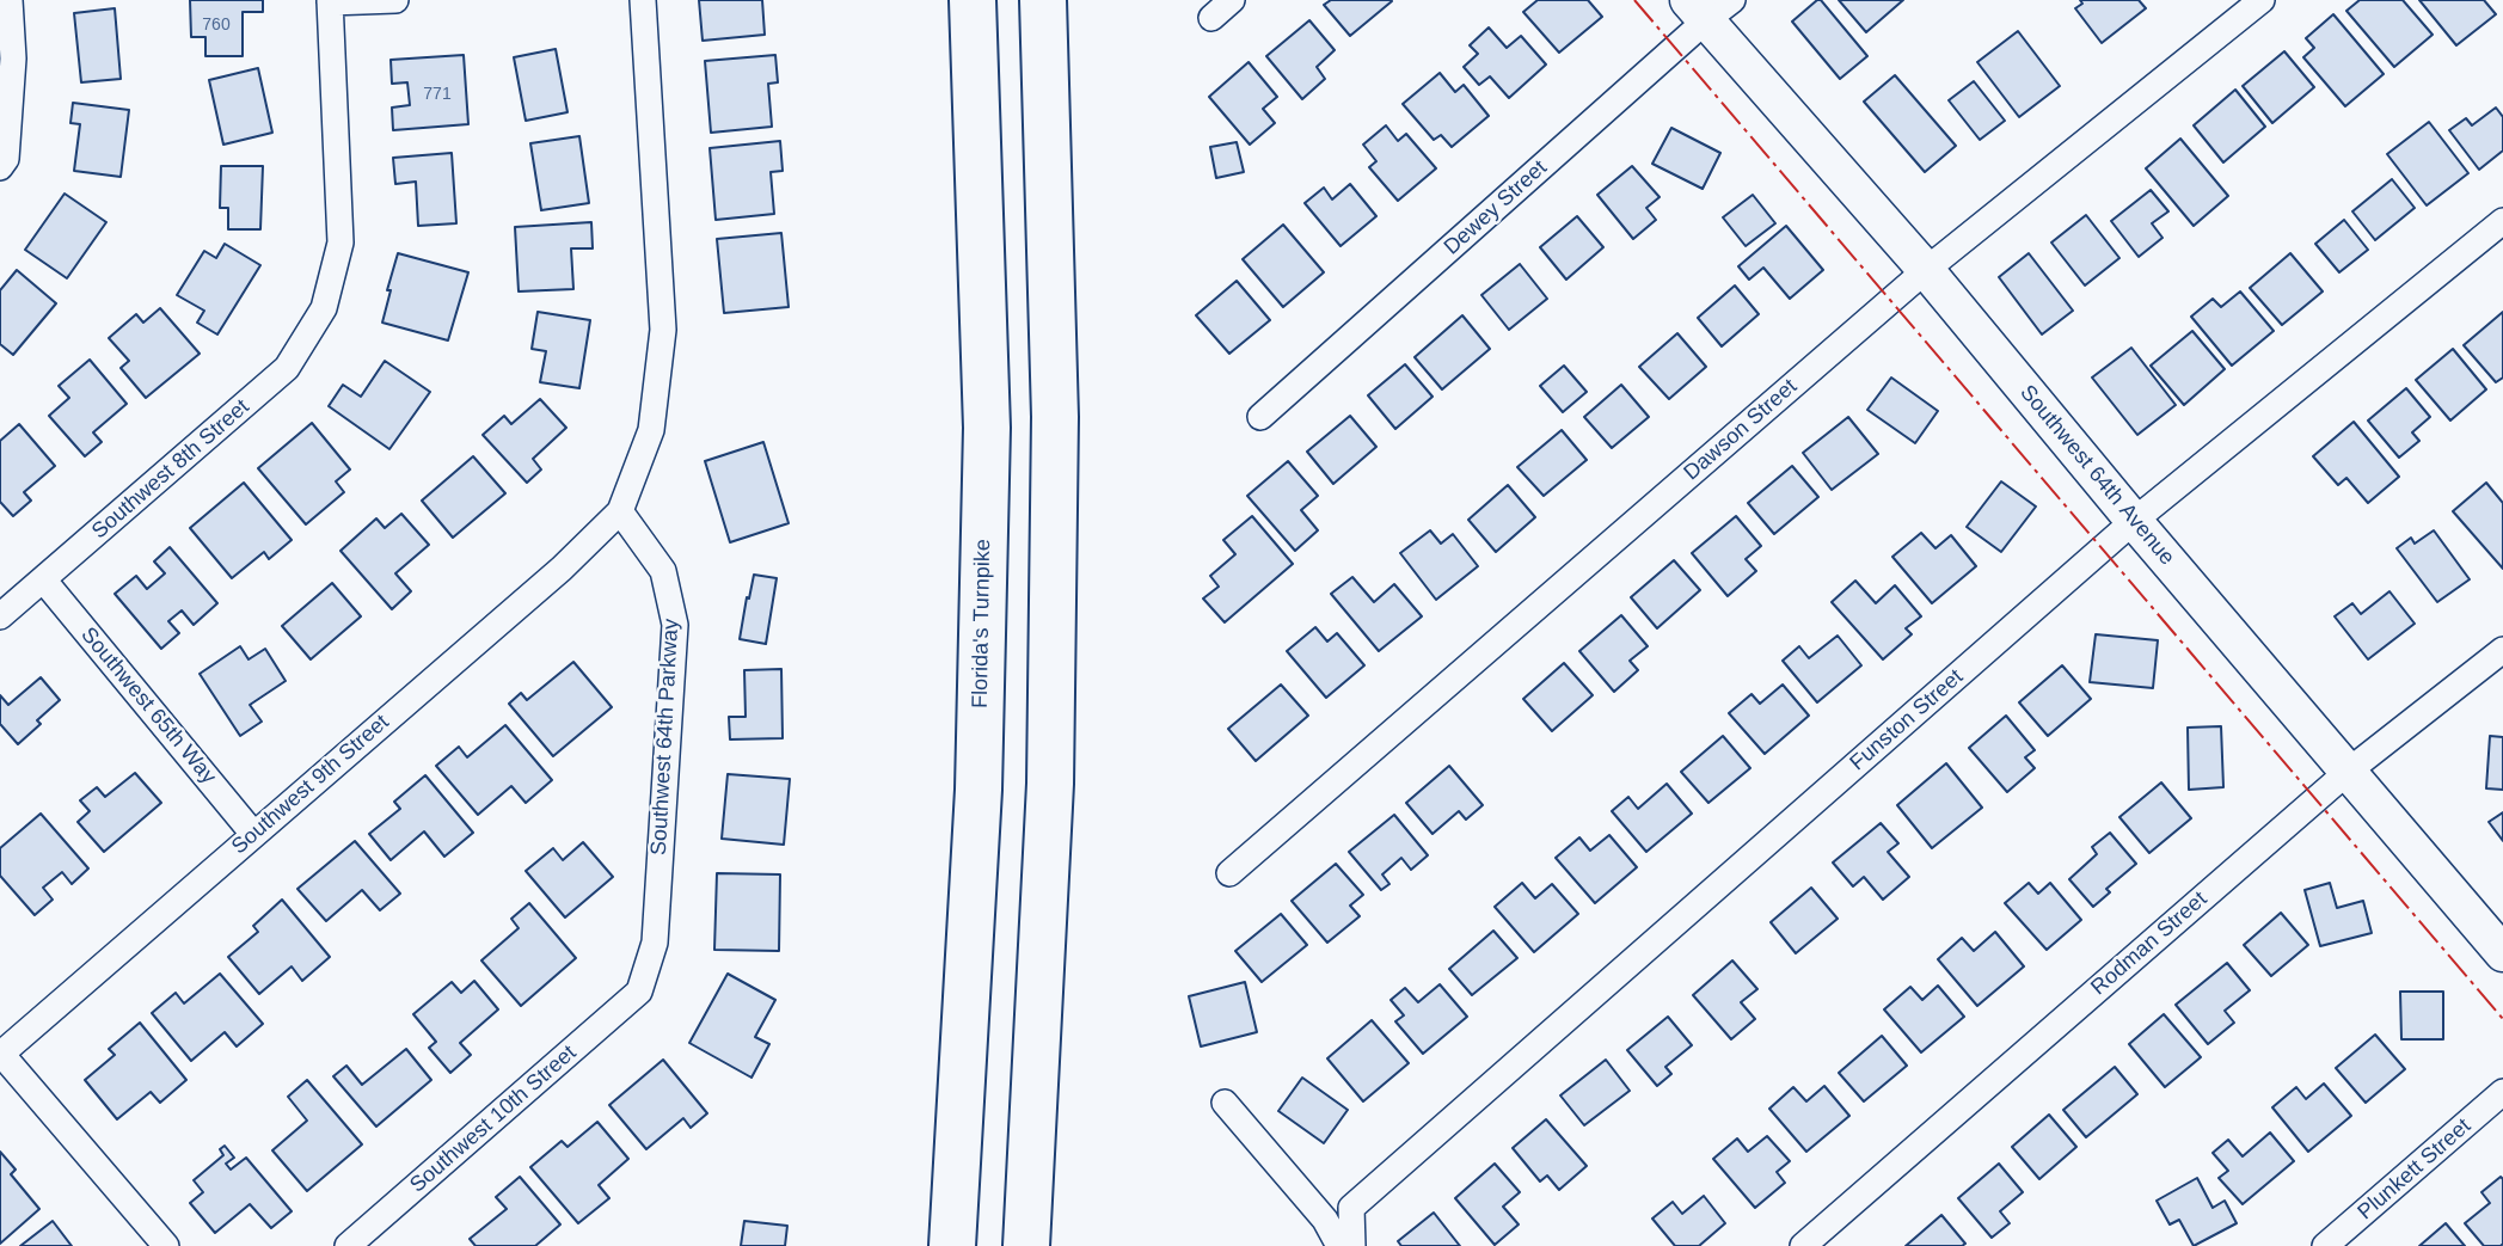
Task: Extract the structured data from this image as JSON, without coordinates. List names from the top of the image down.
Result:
{
  "streets": {
    "highway": ["Florida's Turnpike"],
    "street": [
      "Dewey Street",
      "Dawson Street",
      "Southwest 8th Street",
      "Southwest 64th Avenue",
      "Southwest 65th Way",
      "Funston Street",
      "Southwest 64th Parkway",
      "Southwest 9th Street",
      "Rodman Street",
      "Southwest 10th Street",
      "Plunkett Street"
    ]
  },
  "crossings": [
    ["Dewey Street", "Southwest 64th Avenue"],
    ["Dawson Street", "Southwest 64th Avenue"],
    ["Southwest 8th Street", "Southwest 65th Way"],
    ["Southwest 64th Avenue", "Funston Street"],
    ["Southwest 64th Avenue", "Rodman Street"],
    ["Southwest 65th Way", "Southwest 9th Street"],
    ["Southwest 64th Parkway", "Southwest 9th Street"],
    ["Southwest 64th Parkway", "Southwest 10th Street"]
  ],
  "house_numbers": ["760", "771"]
}
